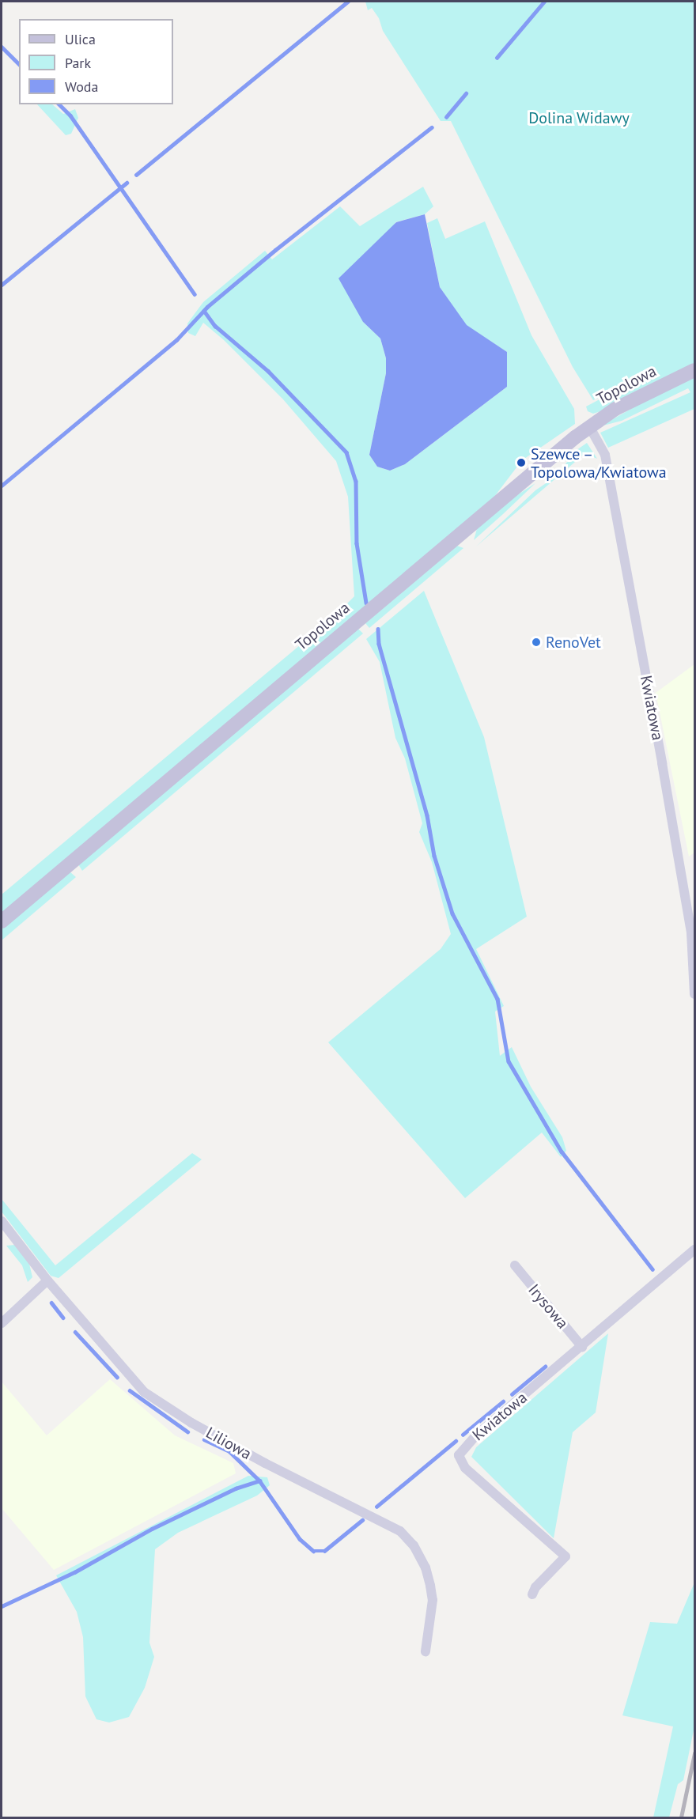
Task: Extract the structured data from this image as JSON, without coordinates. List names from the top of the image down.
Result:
{
  "streets": {
    "main road": ["Topolowa"],
    "street": ["Kwiatowa", "Irysowa", "Liliowa"]
  },
  "crossings": [
    ["Topolowa", "Kwiatowa"],
    ["Kwiatowa", "Irysowa"]
  ],
  "parks": ["Dolina Widawy"],
  "places": ["Szewce – Topolowa/Kwiatowa", "RenoVet"],
  "legend": ["Ulica", "Park", "Woda"]
}
